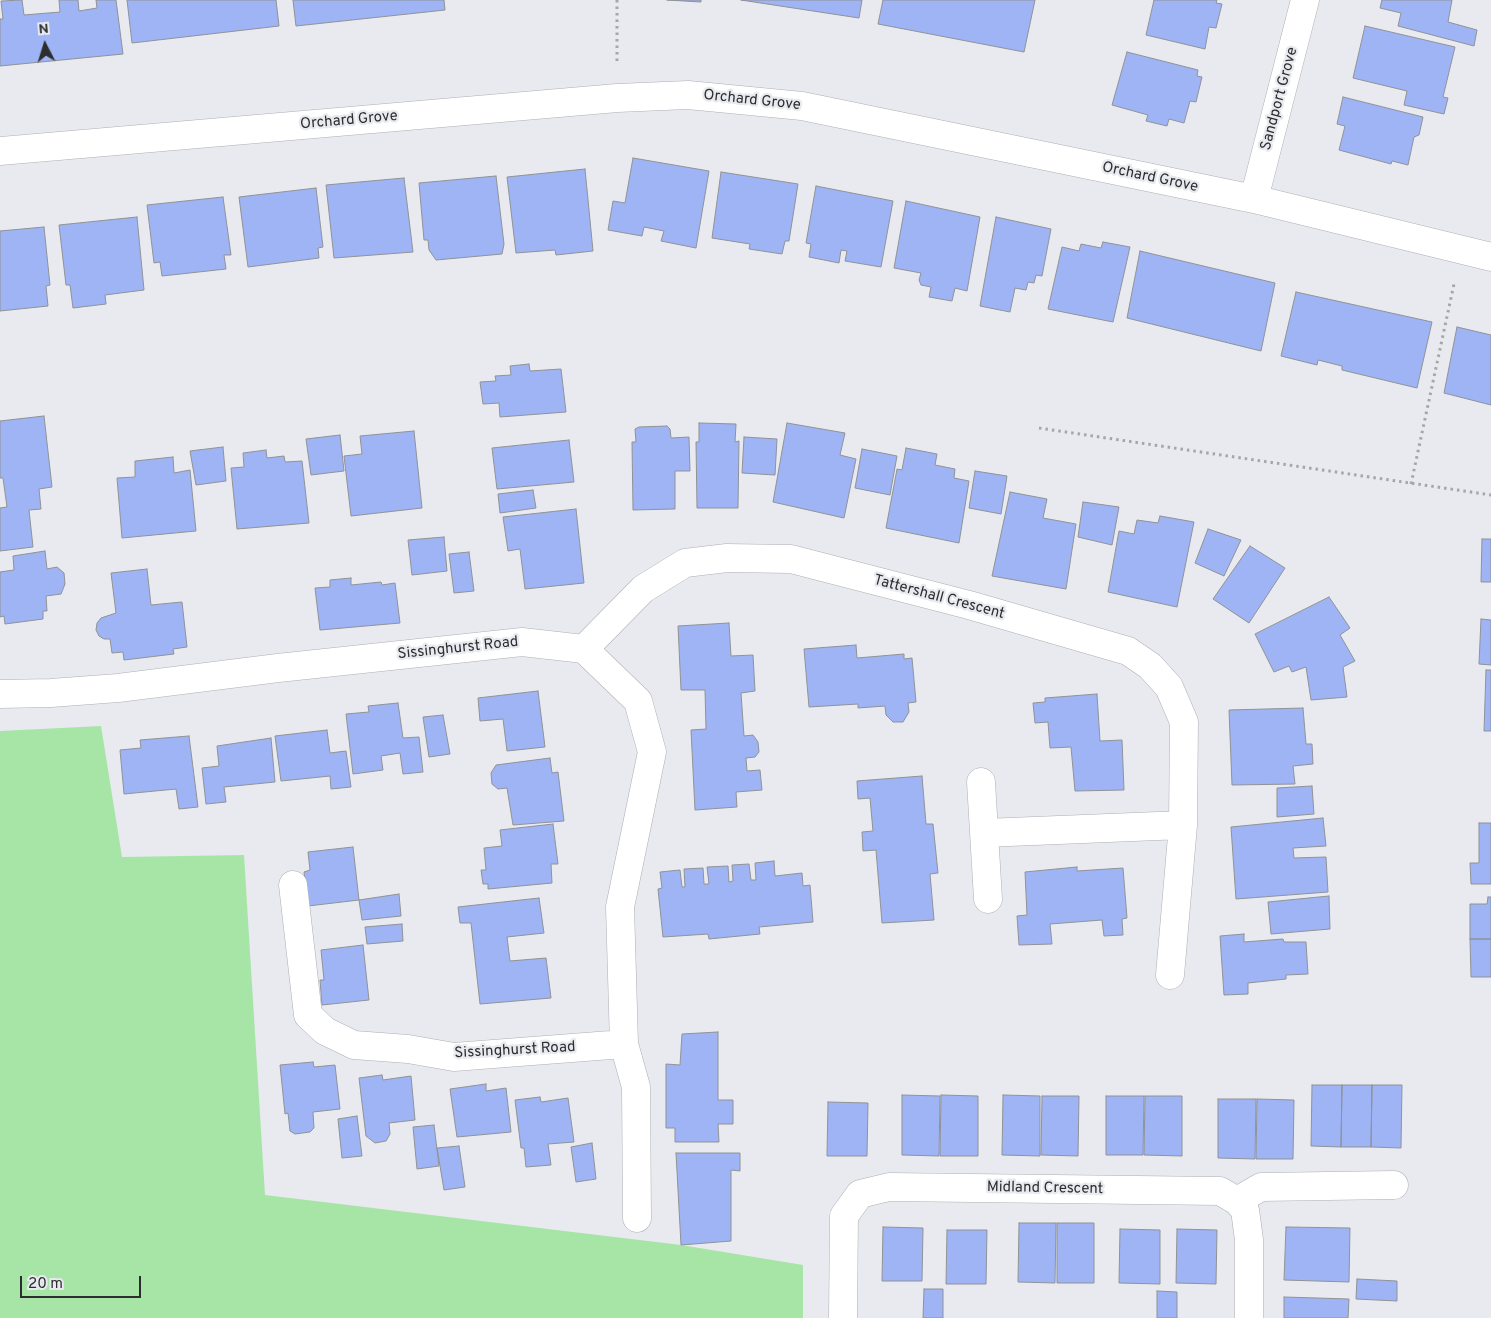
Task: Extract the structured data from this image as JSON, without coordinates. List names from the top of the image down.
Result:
{
  "streets": {
    "street": [
      "Sandport Grove",
      "Orchard Grove",
      "Tattershall Crescent",
      "Sissinghurst Road",
      "Midland Crescent"
    ]
  },
  "crossings": [
    ["Sandport Grove", "Orchard Grove"],
    ["Tattershall Crescent", "Sissinghurst Road"]
  ],
  "scale_bar": "20 m",
  "north": "top"
}
